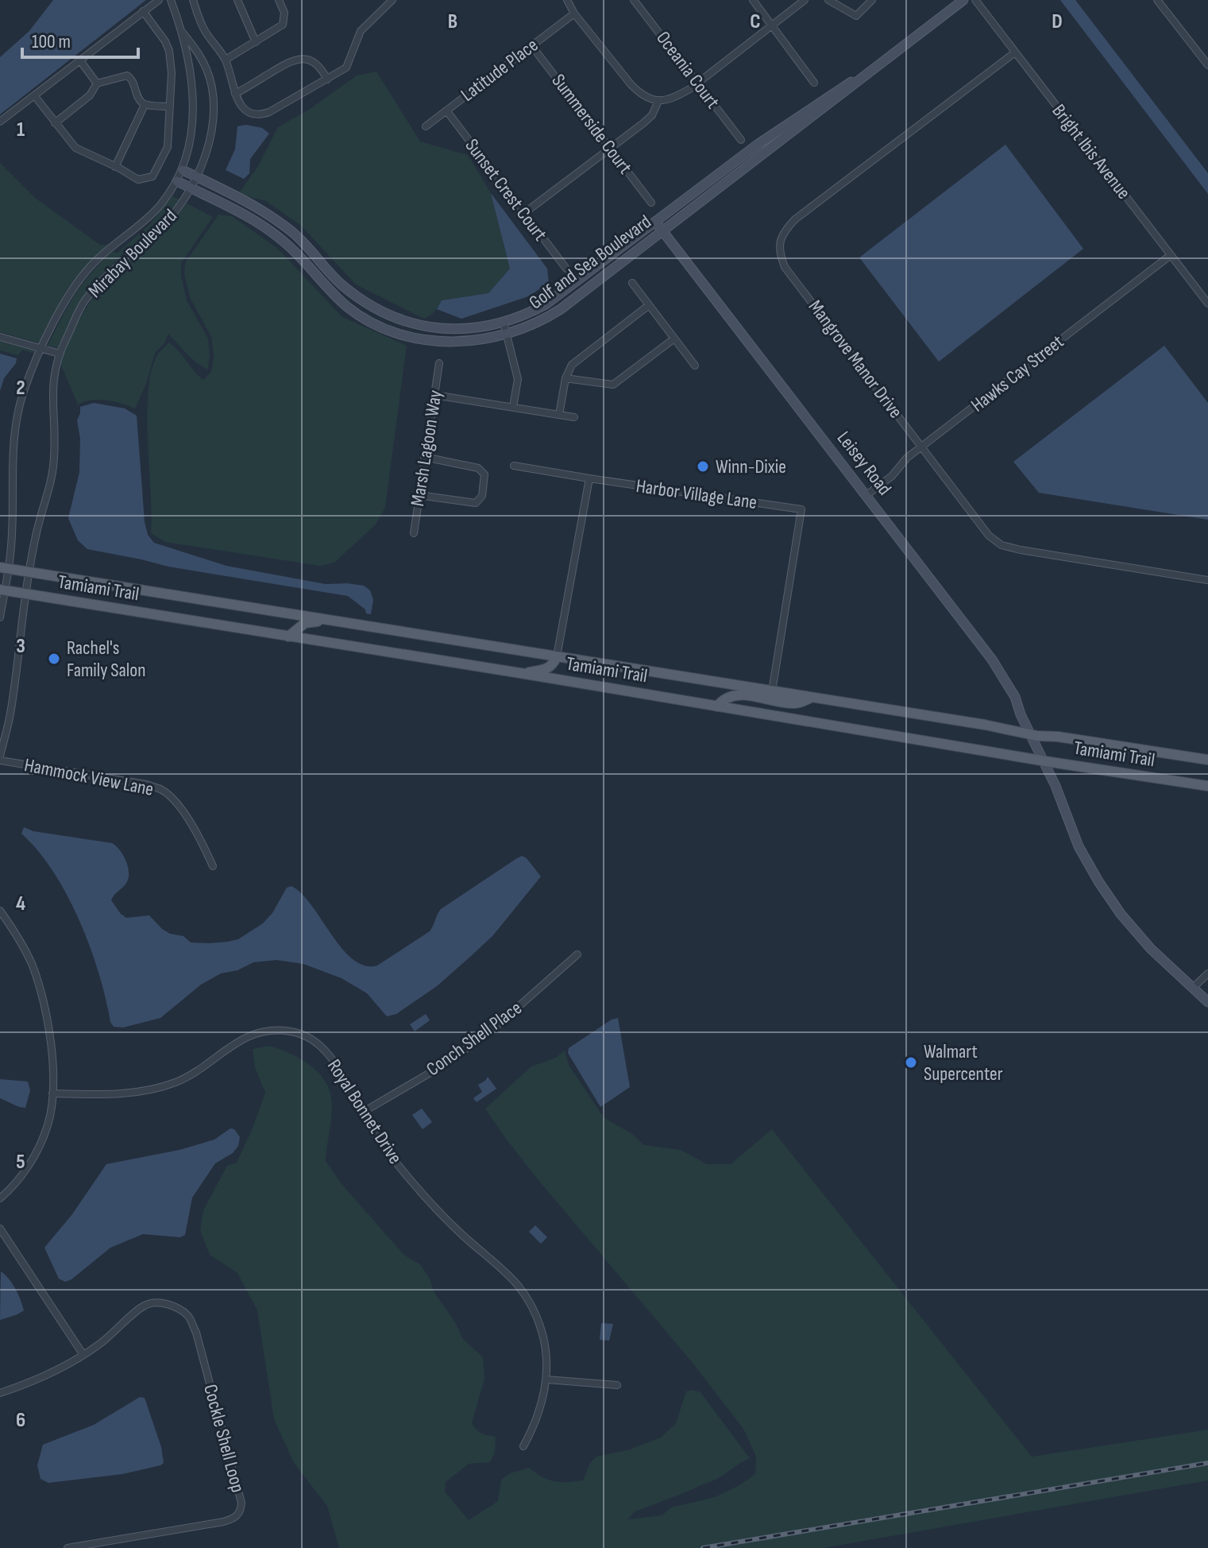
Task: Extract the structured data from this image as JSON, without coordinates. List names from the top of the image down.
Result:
{
  "streets": {
    "main road": ["Tamiami Trail"],
    "street": [
      "Latitude Place",
      "Oceania Court",
      "Summerside Court",
      "Bright Ibis Avenue",
      "Sunset Crest Court",
      "Mirabay Boulevard",
      "Golf and Sea Boulevard",
      "Mangrove Manor Drive",
      "Hawks Cay Street",
      "Marsh Lagoon Way",
      "Leisey Road",
      "Harbor Village Lane",
      "Hammock View Lane",
      "Conch Shell Place",
      "Royal Bonnet Drive",
      "Cockle Shell Loop"
    ]
  },
  "crossings": [
    ["Latitude Place", "Summerside Court"],
    ["Latitude Place", "Sunset Crest Court"],
    ["Bright Ibis Avenue", "Mangrove Manor Drive"],
    ["Bright Ibis Avenue", "Hawks Cay Street"],
    ["Mirabay Boulevard", "Golf and Sea Boulevard"],
    ["Mirabay Boulevard", "Tamiami Trail"],
    ["Golf and Sea Boulevard", "Leisey Road"],
    ["Mangrove Manor Drive", "Hawks Cay Street"],
    ["Hawks Cay Street", "Leisey Road"],
    ["Leisey Road", "Tamiami Trail"],
    ["Harbor Village Lane", "Tamiami Trail"],
    ["Conch Shell Place", "Royal Bonnet Drive"]
  ],
  "places": ["Winn-Dixie", "Rachel's Family Salon", "Walmart Supercenter"],
  "scale_bar": "100 m",
  "grid": {
    "columns": ["B", "C", "D"],
    "rows": [
      "1",
      "2",
      "3",
      "4",
      "5",
      "6"
    ]
  }
}
